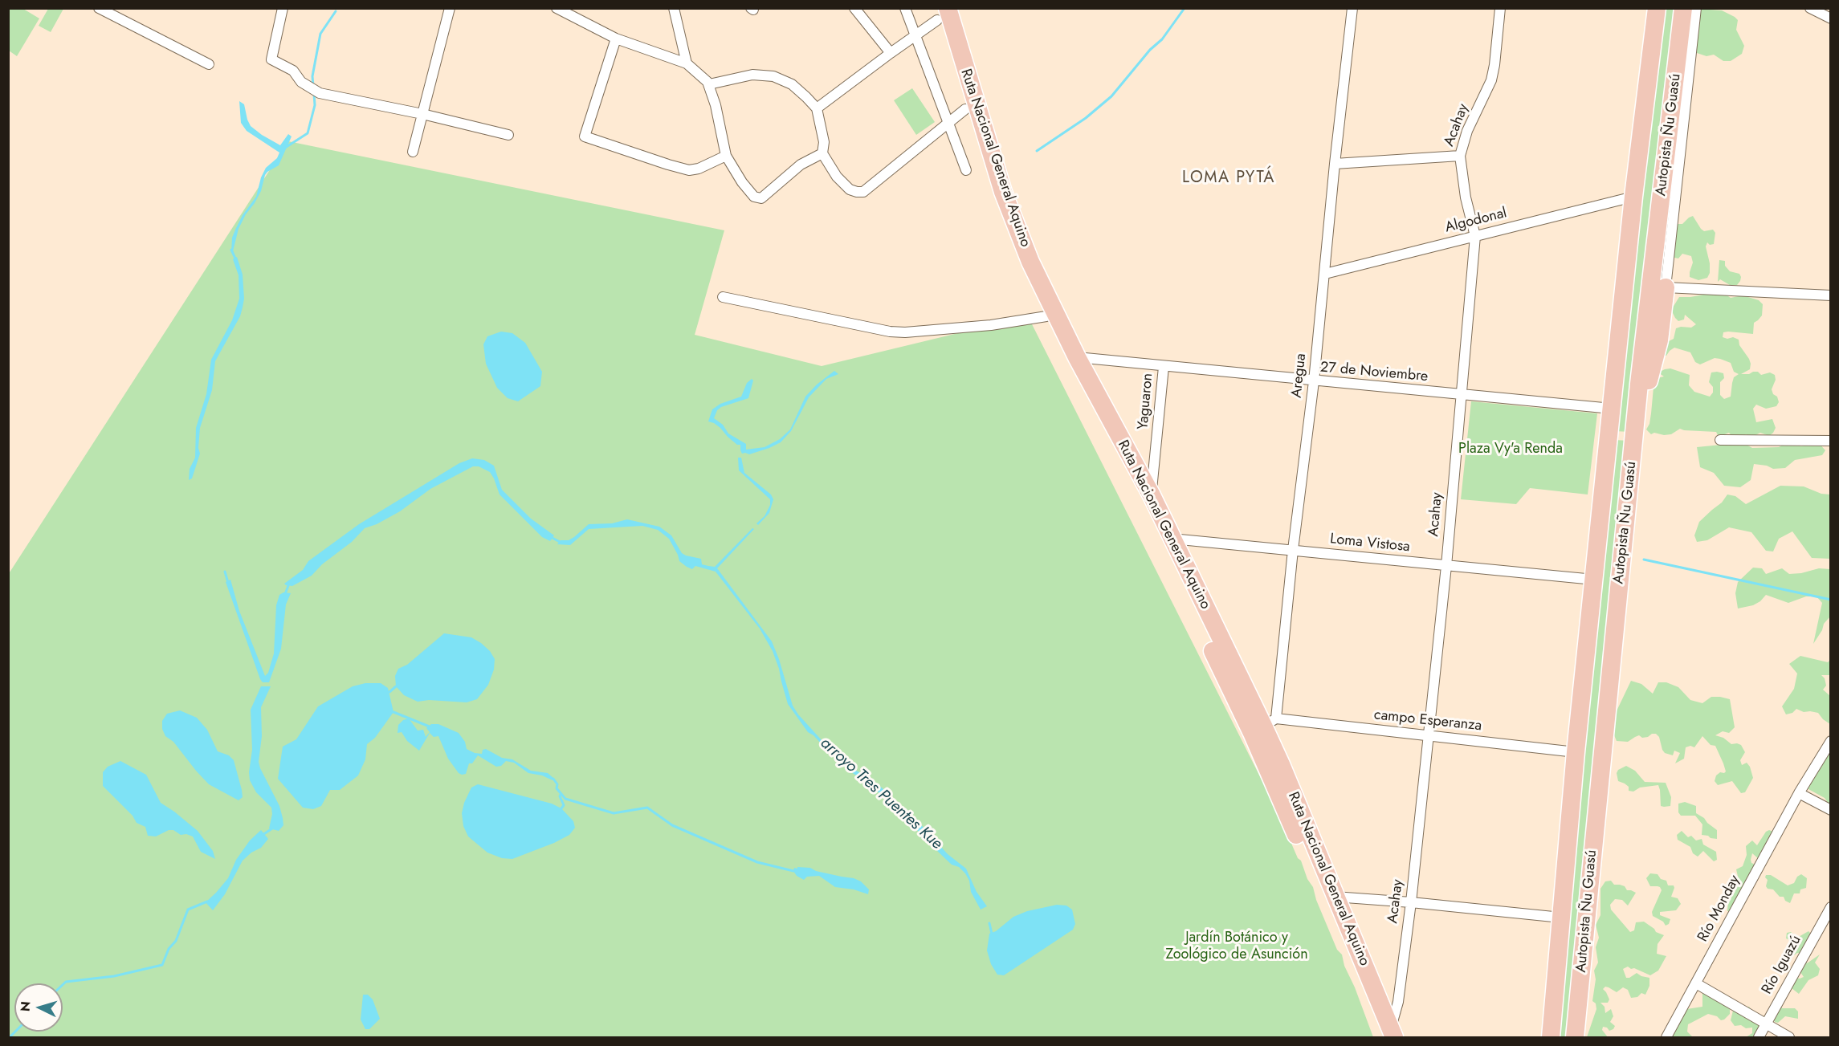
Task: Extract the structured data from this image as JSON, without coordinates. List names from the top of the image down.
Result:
{
  "streets": {
    "highway": ["Autopista Ñu Guasú", "Ruta Nacional General Aquino"],
    "street": [
      "Acahay",
      "Algodonal",
      "27 de Noviembre",
      "Aregua",
      "Yaguaron",
      "Loma Vistosa",
      "campo Esperanza",
      "Río Monday",
      "Río Iguazú"
    ]
  },
  "crossings": [
    ["Acahay", "Ruta Nacional General Aquino"],
    ["Acahay", "Algodonal"],
    ["Acahay", "27 de Noviembre"],
    ["Acahay", "Loma Vistosa"],
    ["Acahay", "campo Esperanza"],
    ["Autopista Ñu Guasú", "Algodonal"],
    ["Autopista Ñu Guasú", "27 de Noviembre"],
    ["Autopista Ñu Guasú", "Loma Vistosa"],
    ["Autopista Ñu Guasú", "campo Esperanza"],
    ["Ruta Nacional General Aquino", "27 de Noviembre"],
    ["Ruta Nacional General Aquino", "Aregua"],
    ["Ruta Nacional General Aquino", "Yaguaron"],
    ["Ruta Nacional General Aquino", "Loma Vistosa"],
    ["Ruta Nacional General Aquino", "campo Esperanza"],
    ["Algodonal", "Aregua"],
    ["27 de Noviembre", "Aregua"],
    ["27 de Noviembre", "Yaguaron"],
    ["Aregua", "Loma Vistosa"],
    ["Aregua", "campo Esperanza"]
  ],
  "districts": ["LOMA PYTÁ"],
  "water": ["arroyo Tres Puentes Kue"],
  "parks": ["Plaza Vy'a Renda", "Jardín Botánico y Zoológico de Asunción"],
  "north": "left"
}
